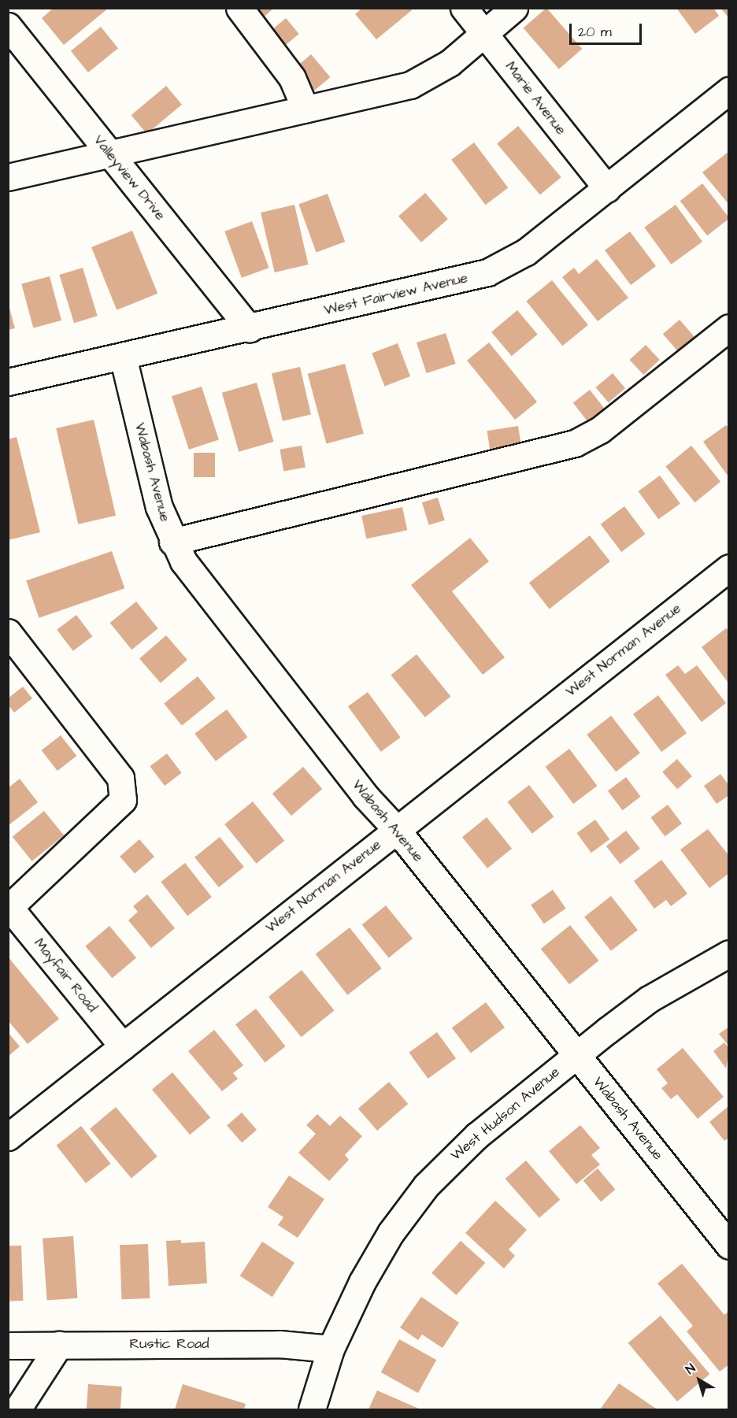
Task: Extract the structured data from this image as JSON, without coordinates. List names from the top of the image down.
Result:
{
  "streets": {
    "street": [
      "Marie Avenue",
      "Valleyview Drive",
      "West Fairview Avenue",
      "Wabash Avenue",
      "West Norman Avenue",
      "Mayfair Road",
      "West Hudson Avenue",
      "Rustic Road"
    ]
  },
  "crossings": [
    ["Marie Avenue", "West Fairview Avenue"],
    ["Valleyview Drive", "West Fairview Avenue"],
    ["West Fairview Avenue", "Wabash Avenue"],
    ["Wabash Avenue", "West Norman Avenue"],
    ["Wabash Avenue", "West Hudson Avenue"],
    ["West Norman Avenue", "Mayfair Road"],
    ["West Hudson Avenue", "Rustic Road"]
  ],
  "scale_bar": "20 m",
  "north": "top left"
}
